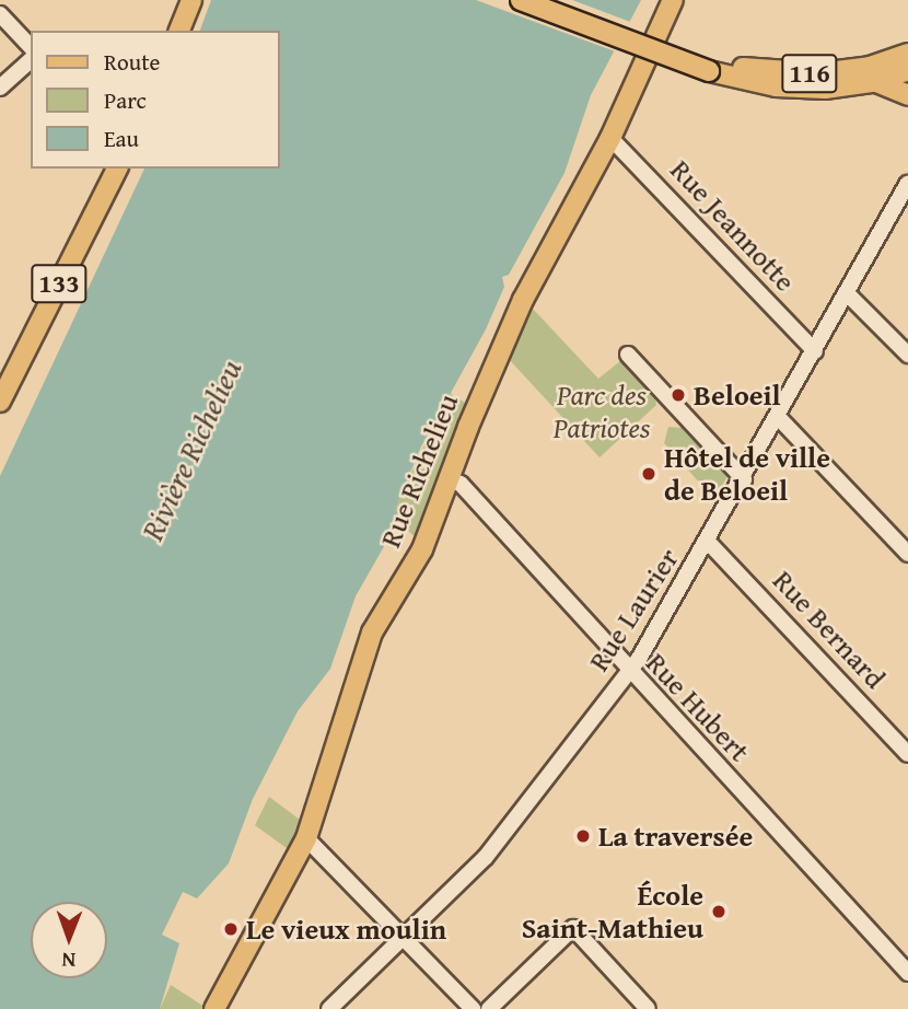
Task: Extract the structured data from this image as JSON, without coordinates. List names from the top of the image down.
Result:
{
  "streets": {
    "main road": ["116", "133", "Rue Richelieu"],
    "street": [
      "Rue Jeannotte",
      "Rue Laurier",
      "Rue Bernard",
      "Rue Hubert"
    ]
  },
  "crossings": [
    ["Rue Jeannotte", "Rue Richelieu"],
    ["Rue Jeannotte", "Rue Laurier"],
    ["Rue Richelieu", "Rue Hubert"],
    ["Rue Laurier", "Rue Bernard"],
    ["Rue Laurier", "Rue Hubert"]
  ],
  "water": ["Rivière Richelieu"],
  "parks": ["Parc des Patriotes"],
  "places": [
    "Beloeil",
    "Hôtel de ville de Beloeil",
    "La traversée",
    "École Saint-Mathieu",
    "Le vieux moulin"
  ],
  "legend": ["Route", "Parc", "Eau"],
  "north": "bottom"
}
